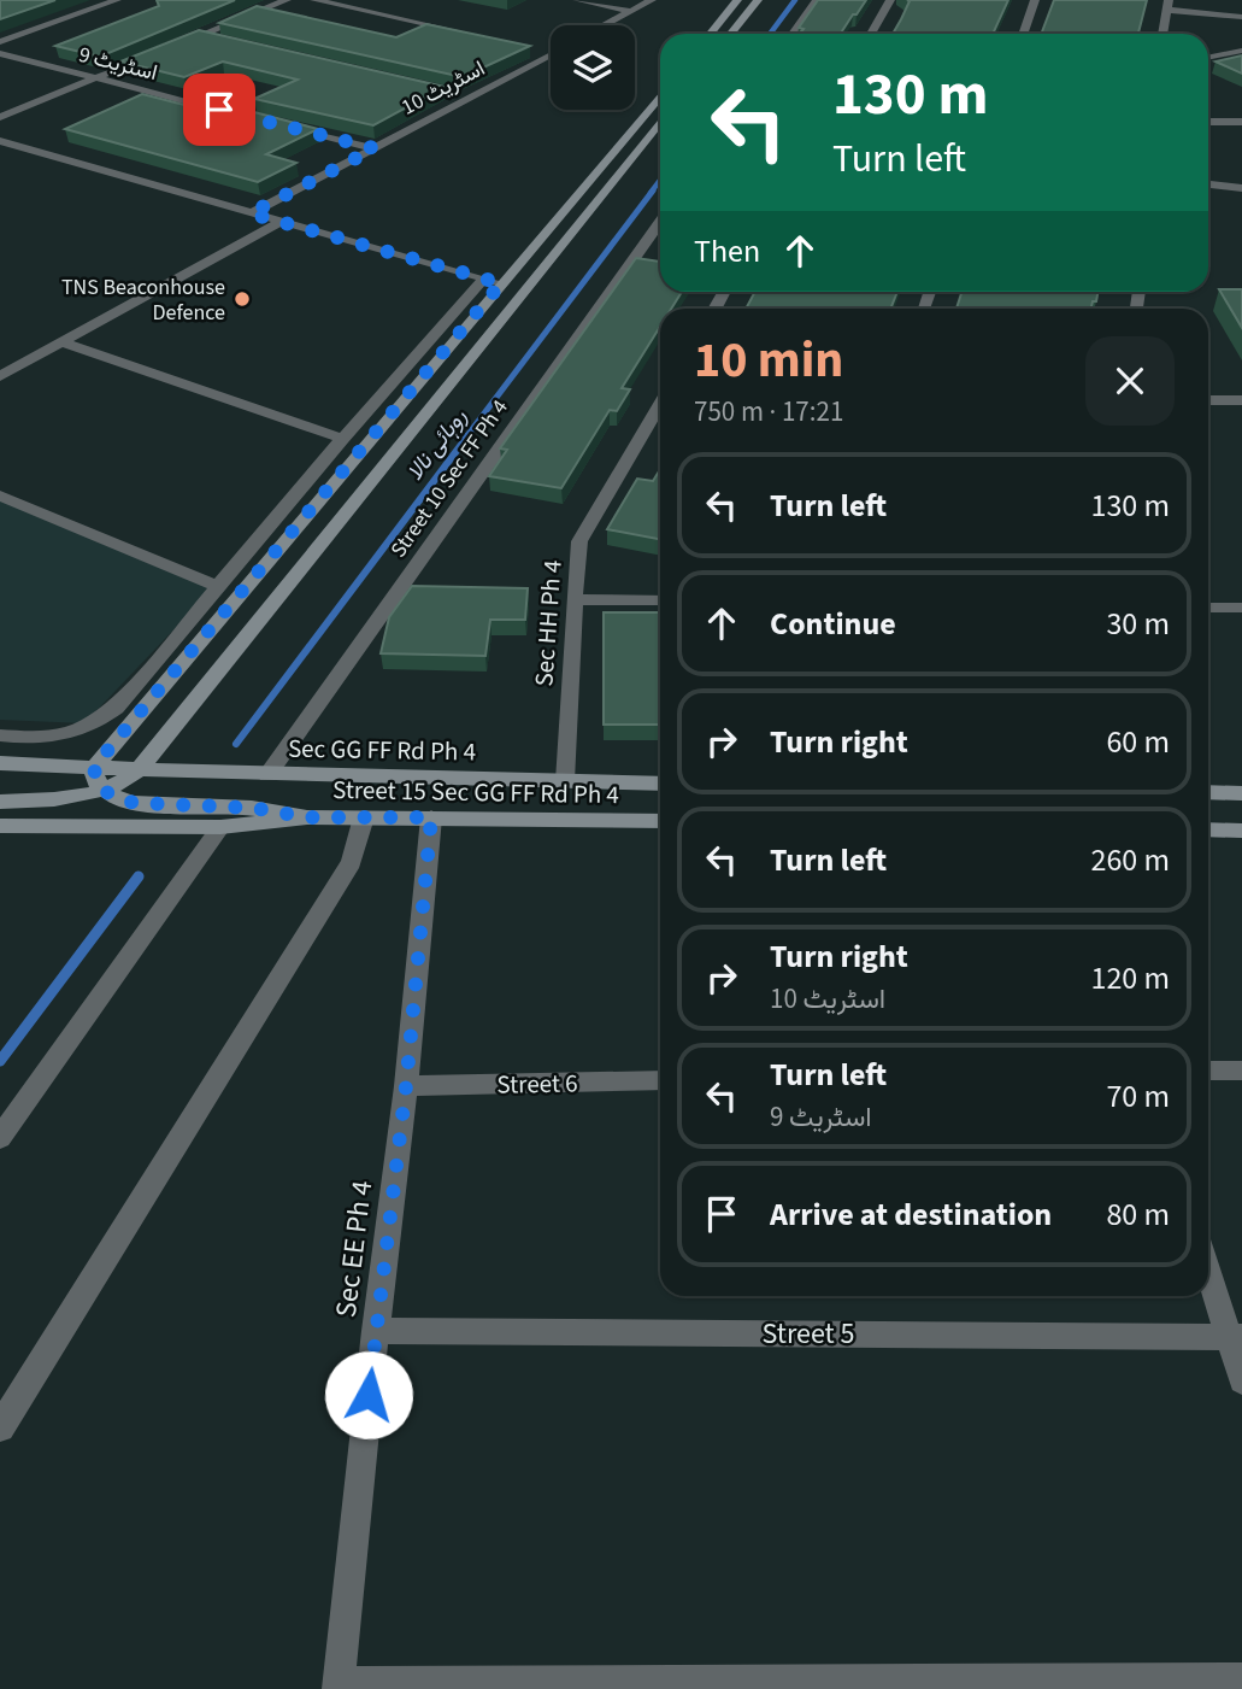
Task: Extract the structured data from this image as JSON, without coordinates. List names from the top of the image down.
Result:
{
  "streets": {
    "main road": ["Sec GG FF Rd Ph 4", "Street 15 Sec GG FF Rd Ph 4"],
    "street": [
      "اسٹریٹ 9",
      "اسٹریٹ 10",
      "Street 10 Sec FF Ph 4",
      "Sec HH Ph 4",
      "Street 6",
      "Sec EE Ph 4",
      "Street 5"
    ]
  },
  "crossings": [
    ["Street 10 Sec FF Ph 4", "Sec GG FF Rd Ph 4"],
    ["Sec HH Ph 4", "Sec GG FF Rd Ph 4"],
    ["Street 15 Sec GG FF Rd Ph 4", "Sec EE Ph 4"],
    ["Street 6", "Sec EE Ph 4"],
    ["Sec EE Ph 4", "Street 5"]
  ],
  "water": ["روہائی نالا"],
  "places": ["TNS Beaconhouse Defence"],
  "page": {
    "turn": ["130 m", "Turn left"],
    "then": "Then",
    "heading": ["10 min", "750 m · 17:21"],
    "list": [
      {
        "name": "Turn left",
        "value": "130 m"
      },
      {
        "name": "Continue",
        "value": "30 m"
      },
      {
        "name": "Turn right",
        "value": "60 m"
      },
      {
        "name": "Turn left",
        "value": "260 m"
      },
      {
        "name": "Turn right",
        "note": "اسٹریٹ 10",
        "value": "120 m"
      },
      {
        "name": "Turn left",
        "note": "اسٹریٹ 9",
        "value": "70 m"
      },
      {
        "name": "Arrive at destination",
        "value": "80 m"
      }
    ]
  }
}
